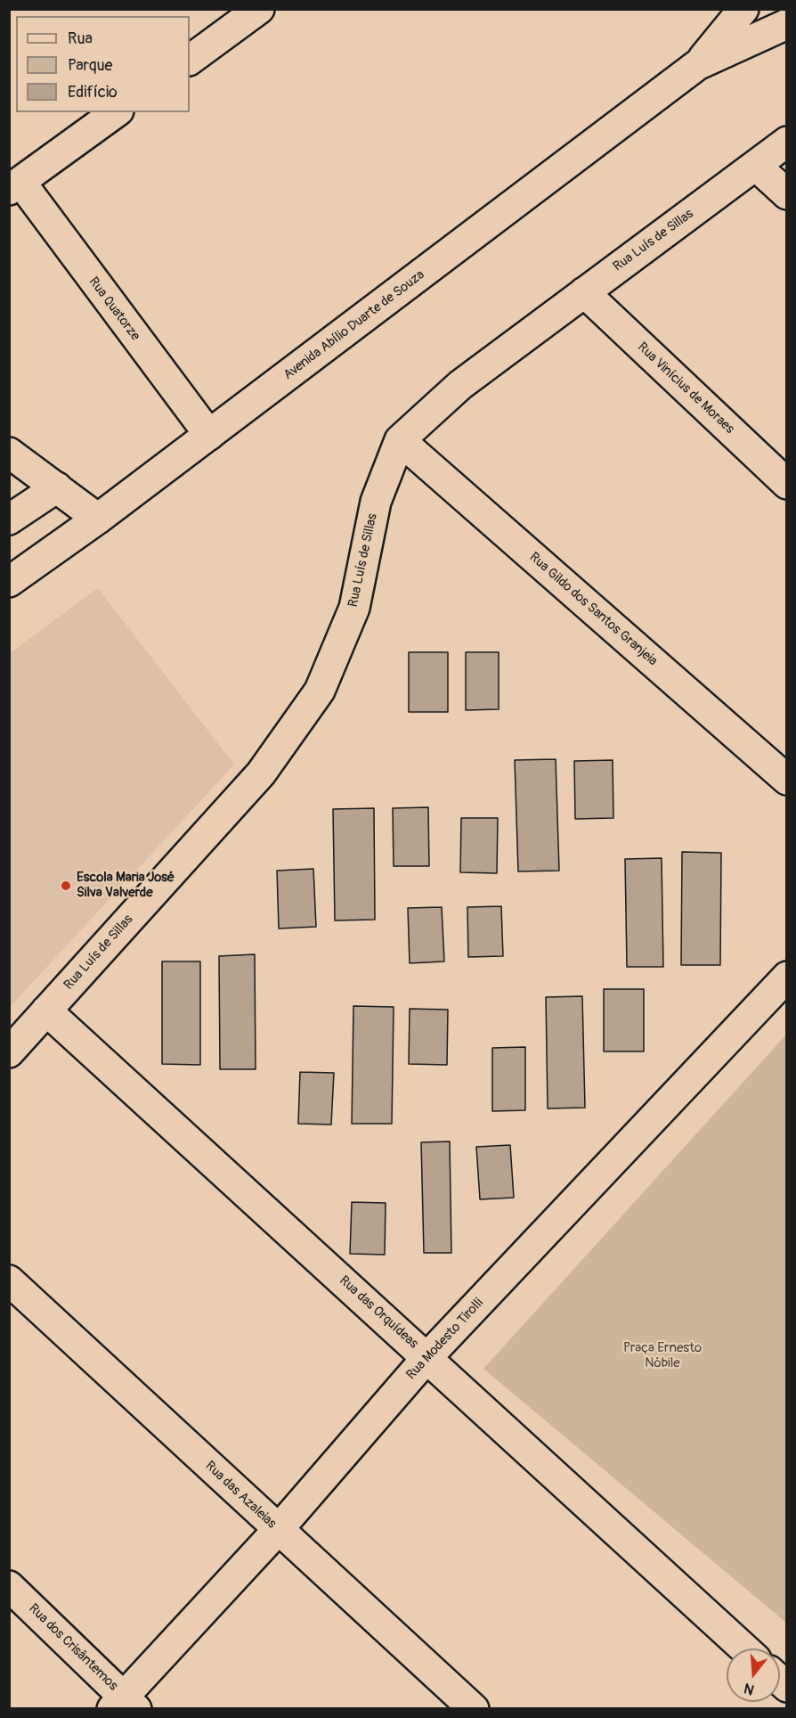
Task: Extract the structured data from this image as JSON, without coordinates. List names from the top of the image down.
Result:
{
  "streets": {
    "street": [
      "Rua Luís de Sillas",
      "Rua Quatorze",
      "Avenida Abílio Duarte de Souza",
      "Rua Vinícius de Moraes",
      "Rua Gildo dos Santos Granjeia",
      "Rua das Orquídeas",
      "Rua Modesto Tirolli",
      "Rua das Azaleias",
      "Rua dos Crisântemos"
    ]
  },
  "crossings": [
    ["Rua Luís de Sillas", "Rua Vinícius de Moraes"],
    ["Rua Luís de Sillas", "Rua Gildo dos Santos Granjeia"],
    ["Rua Luís de Sillas", "Rua das Orquídeas"],
    ["Rua Quatorze", "Avenida Abílio Duarte de Souza"],
    ["Rua das Orquídeas", "Rua Modesto Tirolli"],
    ["Rua Modesto Tirolli", "Rua das Azaleias"],
    ["Rua Modesto Tirolli", "Rua dos Crisântemos"]
  ],
  "parks": ["Praça Ernesto Nóbile"],
  "places": ["Escola Maria José Silva Valverde"],
  "legend": ["Rua", "Parque", "Edifício"],
  "north": "bottom"
}
